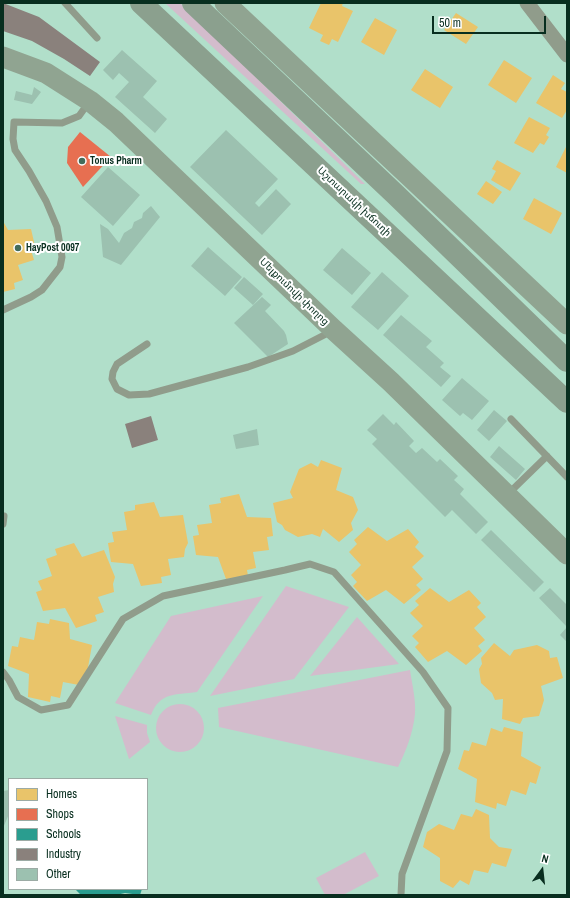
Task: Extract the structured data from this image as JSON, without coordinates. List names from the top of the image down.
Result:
{
  "streets": {
    "main road": ["Աշտարակի խճուղի"],
    "street": ["Մելքումովի փողոց"]
  },
  "places": ["Tonus Pharm", "HayPost 0097"],
  "legend": [
    "Homes",
    "Shops",
    "Schools",
    "Industry",
    "Other"
  ],
  "scale_bar": "50 m",
  "north": "top"
}
